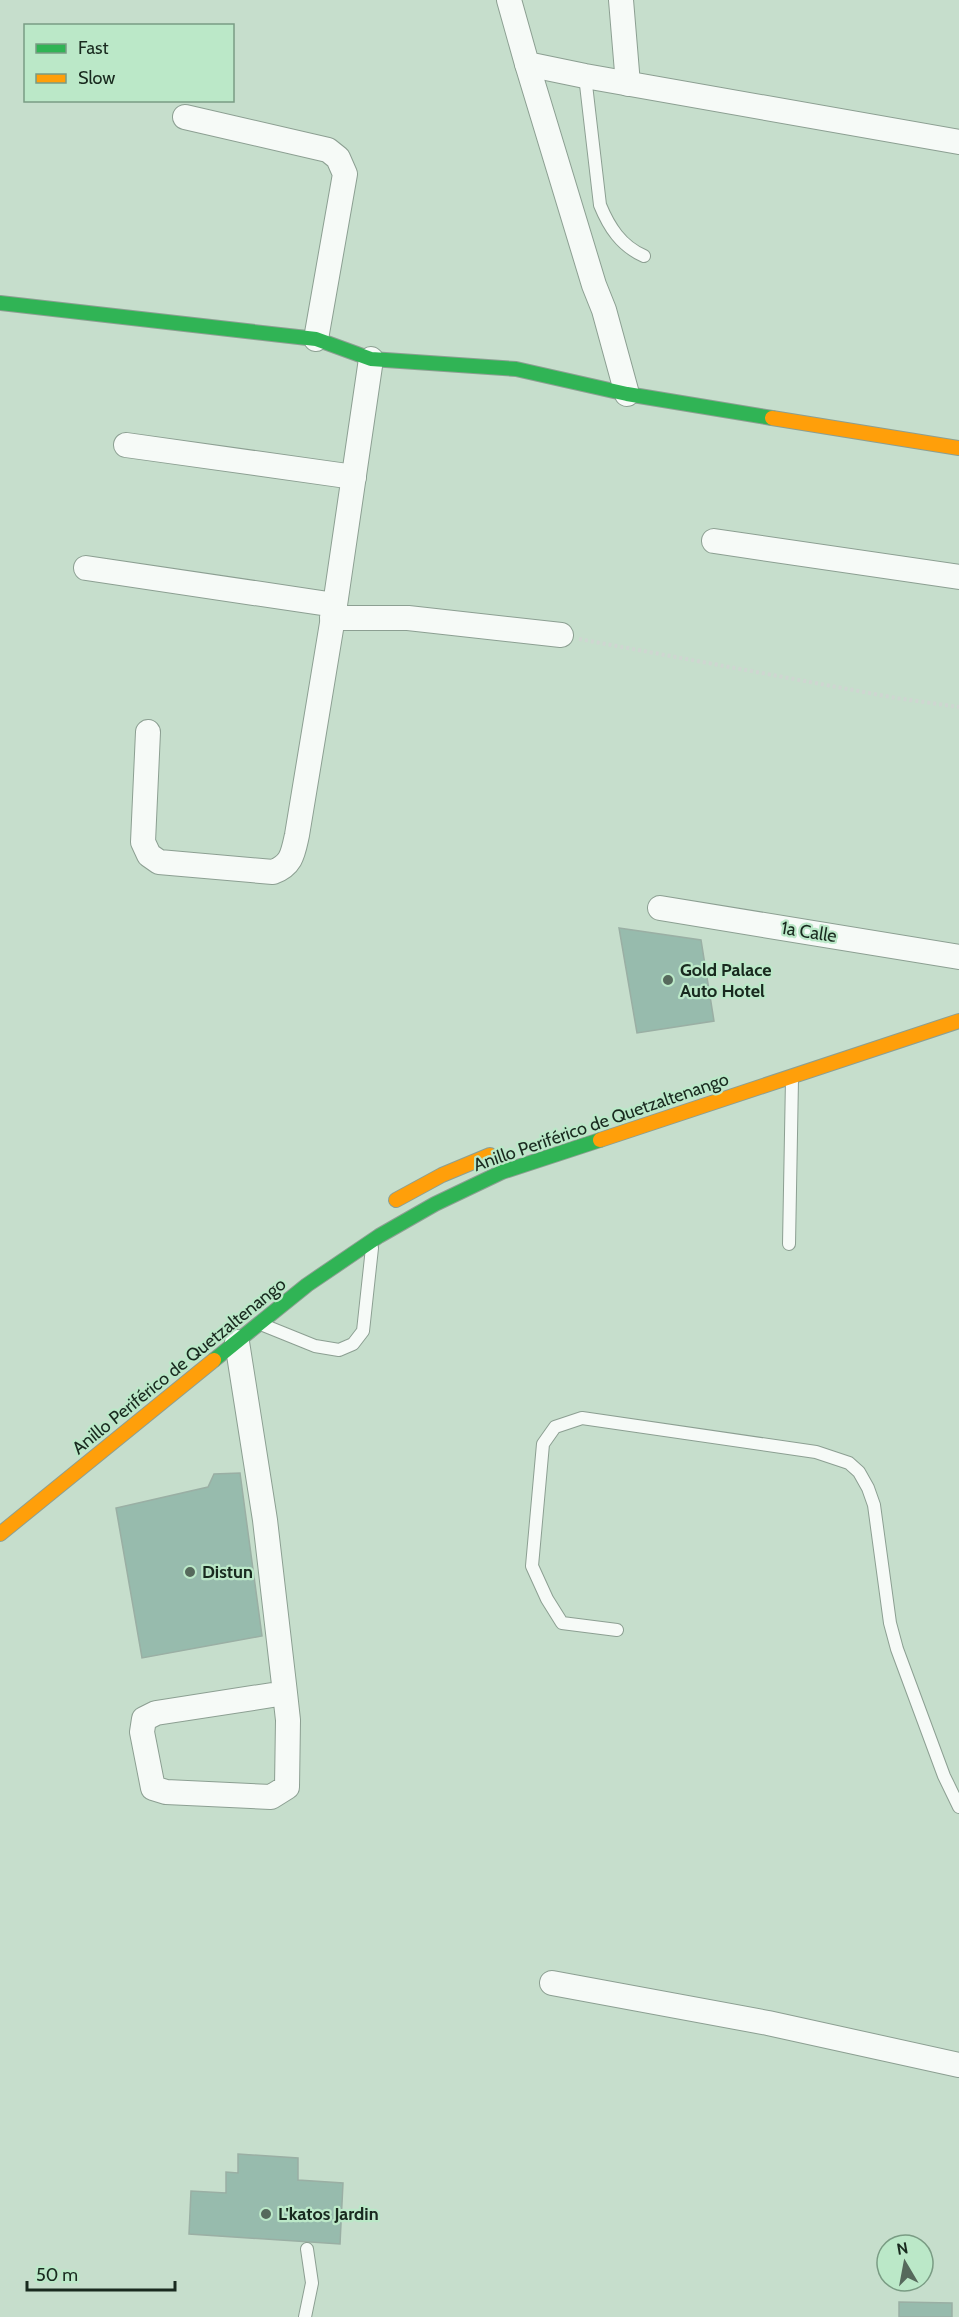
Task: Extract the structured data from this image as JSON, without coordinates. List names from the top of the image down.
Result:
{
  "streets": {
    "main road": ["Anillo Periférico de Quetzaltenango"],
    "street": ["1a Calle"]
  },
  "places": ["Gold Palace Auto Hotel", "Distun", "L'katos Jardin"],
  "legend": ["Fast", "Slow"],
  "scale_bar": "50 m",
  "north": "top"
}
